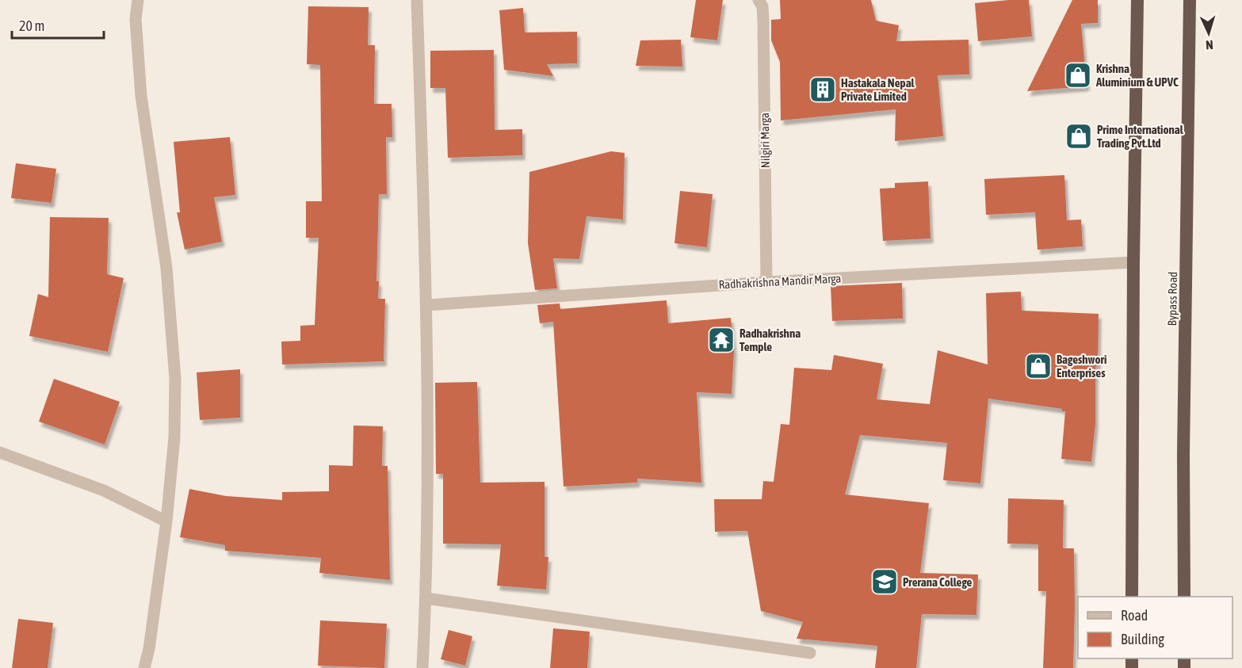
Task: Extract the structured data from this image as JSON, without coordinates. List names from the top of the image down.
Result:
{
  "streets": {
    "highway": ["Bypass Road"],
    "street": ["Nilgiri Marga", "Radhakrishna Mandir Marga"]
  },
  "crossings": [
    ["Nilgiri Marga", "Radhakrishna Mandir Marga"]
  ],
  "places": {
    "shop": ["Krishna Aluminium & UPVC", "Prime International Trading Pvt.Ltd", "Bageshwori Enterprises"],
    "building": ["Hastakala Nepal Private Limited"],
    "temple": ["Radhakrishna Temple"],
    "school or university": ["Prerana College"]
  },
  "legend": ["Road", "Building"],
  "scale_bar": "20 m",
  "north": "bottom"
}
